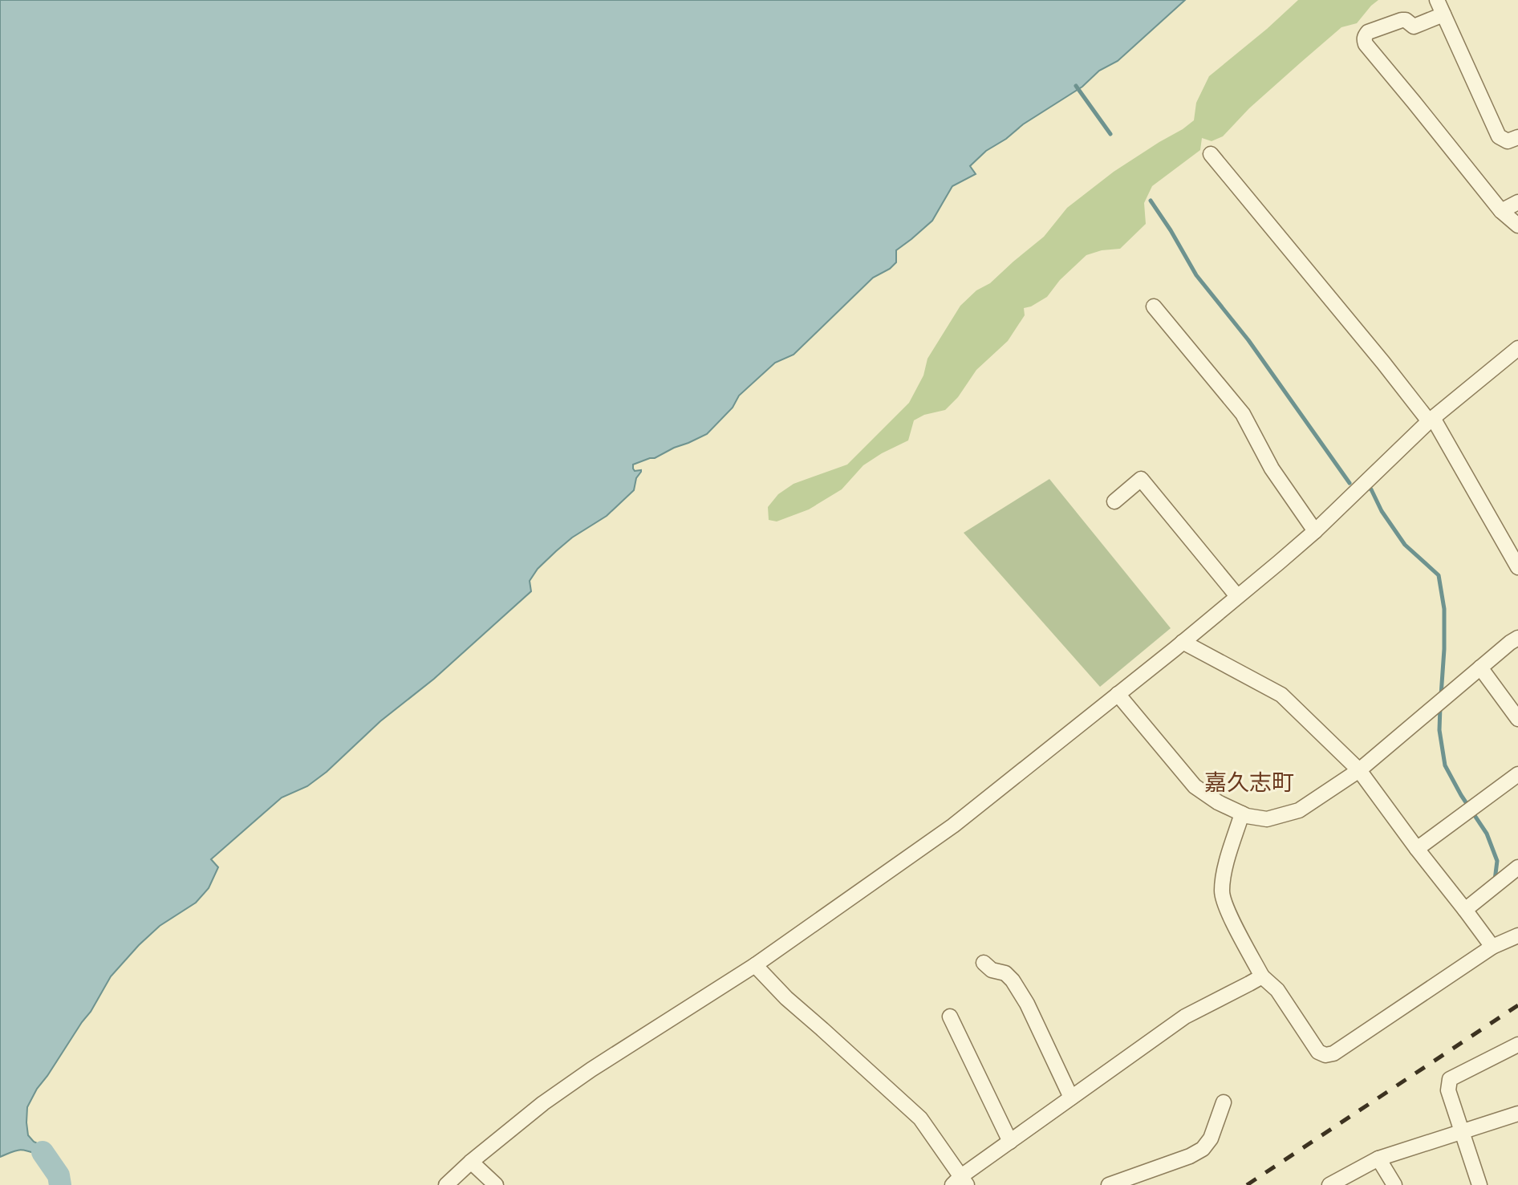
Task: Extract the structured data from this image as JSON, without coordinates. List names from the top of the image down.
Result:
{
  "districts": ["嘉久志町"]
}
